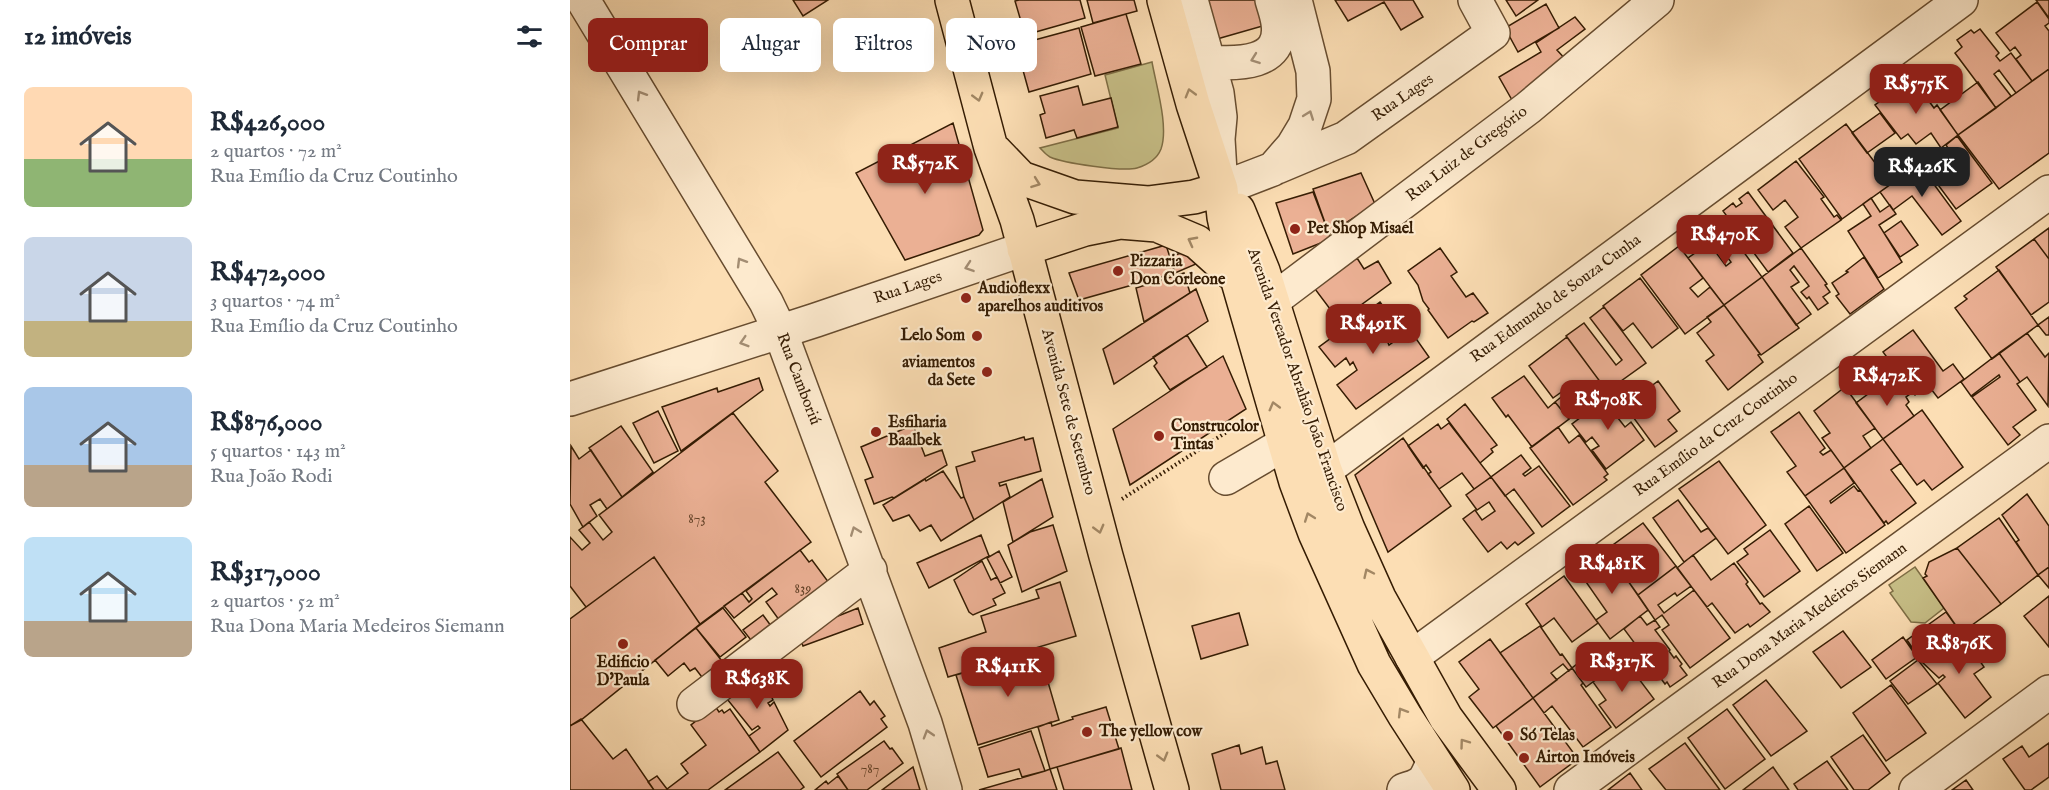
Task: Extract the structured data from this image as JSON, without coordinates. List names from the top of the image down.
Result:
{
  "streets": {
    "main road": ["Rua Lages", "Avenida Vereador Abrahão João Francisco", "Avenida Sete de Setembro"],
    "street": [
      "Rua Luiz de Gregório",
      "Rua Edmundo de Souza Cunha",
      "Rua Camboriú",
      "Rua Emílio da Cruz Coutinho",
      "Rua Dona Maria Medeiros Siemann"
    ]
  },
  "crossings": [
    ["Rua Lages", "Rua Camboriú"],
    ["Rua Lages", "Avenida Vereador Abrahão João Francisco"],
    ["Rua Lages", "Avenida Sete de Setembro"],
    ["Rua Luiz de Gregório", "Avenida Vereador Abrahão João Francisco"],
    ["Rua Edmundo de Souza Cunha", "Avenida Vereador Abrahão João Francisco"],
    ["Avenida Vereador Abrahão João Francisco", "Rua Emílio da Cruz Coutinho"]
  ],
  "one_way": [
    "Rua Lages",
    "Rua Camboriú",
    "Avenida Vereador Abrahão João Francisco",
    "Avenida Sete de Setembro"
  ],
  "places": [
    "Pet Shop Misael",
    "Pizzaria Don Corleone",
    "Audioflexx aparelhos auditivos",
    "Lelo Som",
    "aviamentos da Sete",
    "Esfiharia Baalbek",
    "Construcolor Tintas",
    "Edificio D'Paula",
    "The yellow cow",
    "Só Telas",
    "Airton Imóveis"
  ],
  "house_numbers": ["873", "839", "787"],
  "page": {
    "heading": "12 imóveis",
    "chip": [
      "Comprar",
      "Alugar",
      "Filtros",
      "Novo"
    ],
    "price": [
      "R$575K",
      "R$572K",
      "R$426K",
      "R$470K",
      "R$491K",
      "R$472K",
      "R$708K",
      "R$481K",
      "R$876K",
      "R$317K",
      "R$411K",
      "R$638K"
    ],
    "list": [
      {
        "name": "R$426,000",
        "note": "2 quartos · 72 m² · Rua Emílio da Cruz Coutinho"
      },
      {
        "name": "R$472,000",
        "note": "3 quartos · 74 m² · Rua Emílio da Cruz Coutinho"
      },
      {
        "name": "R$876,000",
        "note": "5 quartos · 143 m² · Rua João Rodi"
      },
      {
        "name": "R$317,000",
        "note": "2 quartos · 52 m² · Rua Dona Maria Medeiros Siemann"
      }
    ]
  }
}
